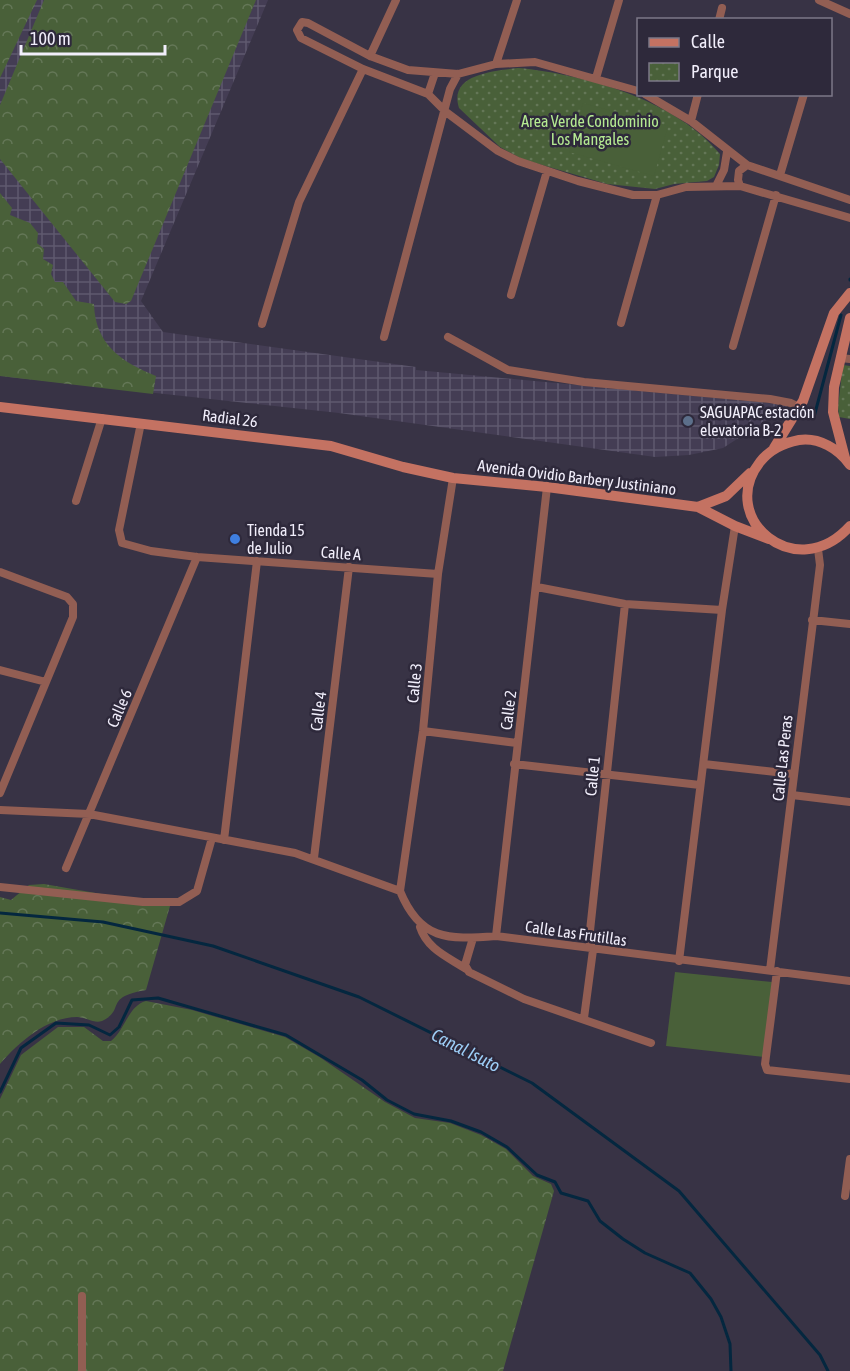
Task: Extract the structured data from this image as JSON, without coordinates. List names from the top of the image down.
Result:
{
  "streets": {
    "main road": ["Radial 26", "Avenida Ovidio Barbery Justiniano"],
    "street": [
      "Calle A",
      "Calle 3",
      "Calle 6",
      "Calle 2",
      "Calle 4",
      "Calle Las Peras",
      "Calle 1",
      "Calle Las Frutillas"
    ]
  },
  "crossings": [
    ["Radial 26", "Avenida Ovidio Barbery Justiniano"],
    ["Radial 26", "Calle A"],
    ["Radial 26", "Calle 3"],
    ["Avenida Ovidio Barbery Justiniano", "Calle 3"],
    ["Avenida Ovidio Barbery Justiniano", "Calle 2"],
    ["Avenida Ovidio Barbery Justiniano", "Calle Las Peras"],
    ["Calle A", "Calle 3"],
    ["Calle A", "Calle 6"],
    ["Calle A", "Calle 4"],
    ["Calle 2", "Calle Las Frutillas"],
    ["Calle Las Peras", "Calle Las Frutillas"],
    ["Calle 1", "Calle Las Frutillas"]
  ],
  "water": ["Canal Isuto"],
  "parks": ["Area Verde Condominio Los Mangales"],
  "places": ["SAGUAPAC estación elevatoria B-2", "Tienda 15 de Julio"],
  "legend": ["Calle", "Parque"],
  "scale_bar": "100 m"
}
